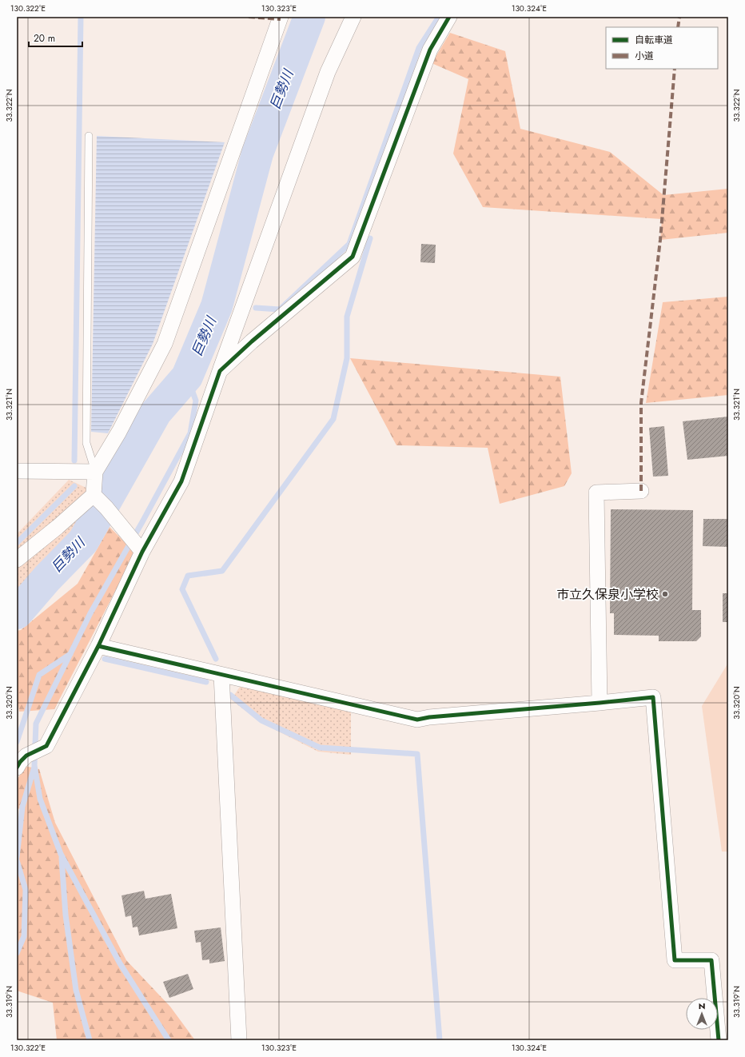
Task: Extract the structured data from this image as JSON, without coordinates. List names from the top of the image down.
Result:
{
  "water": ["巨勢川"],
  "places": ["市立久保泉小学校"],
  "legend": ["自転車道", "小道"],
  "scale_bar": "20 m",
  "north": "top",
  "coordinates": [
    "130.322°E",
    "130.323°E",
    "130.324°E",
    "33.322°N",
    "33.321°N",
    "33.320°N",
    "33.319°N"
  ]
}
